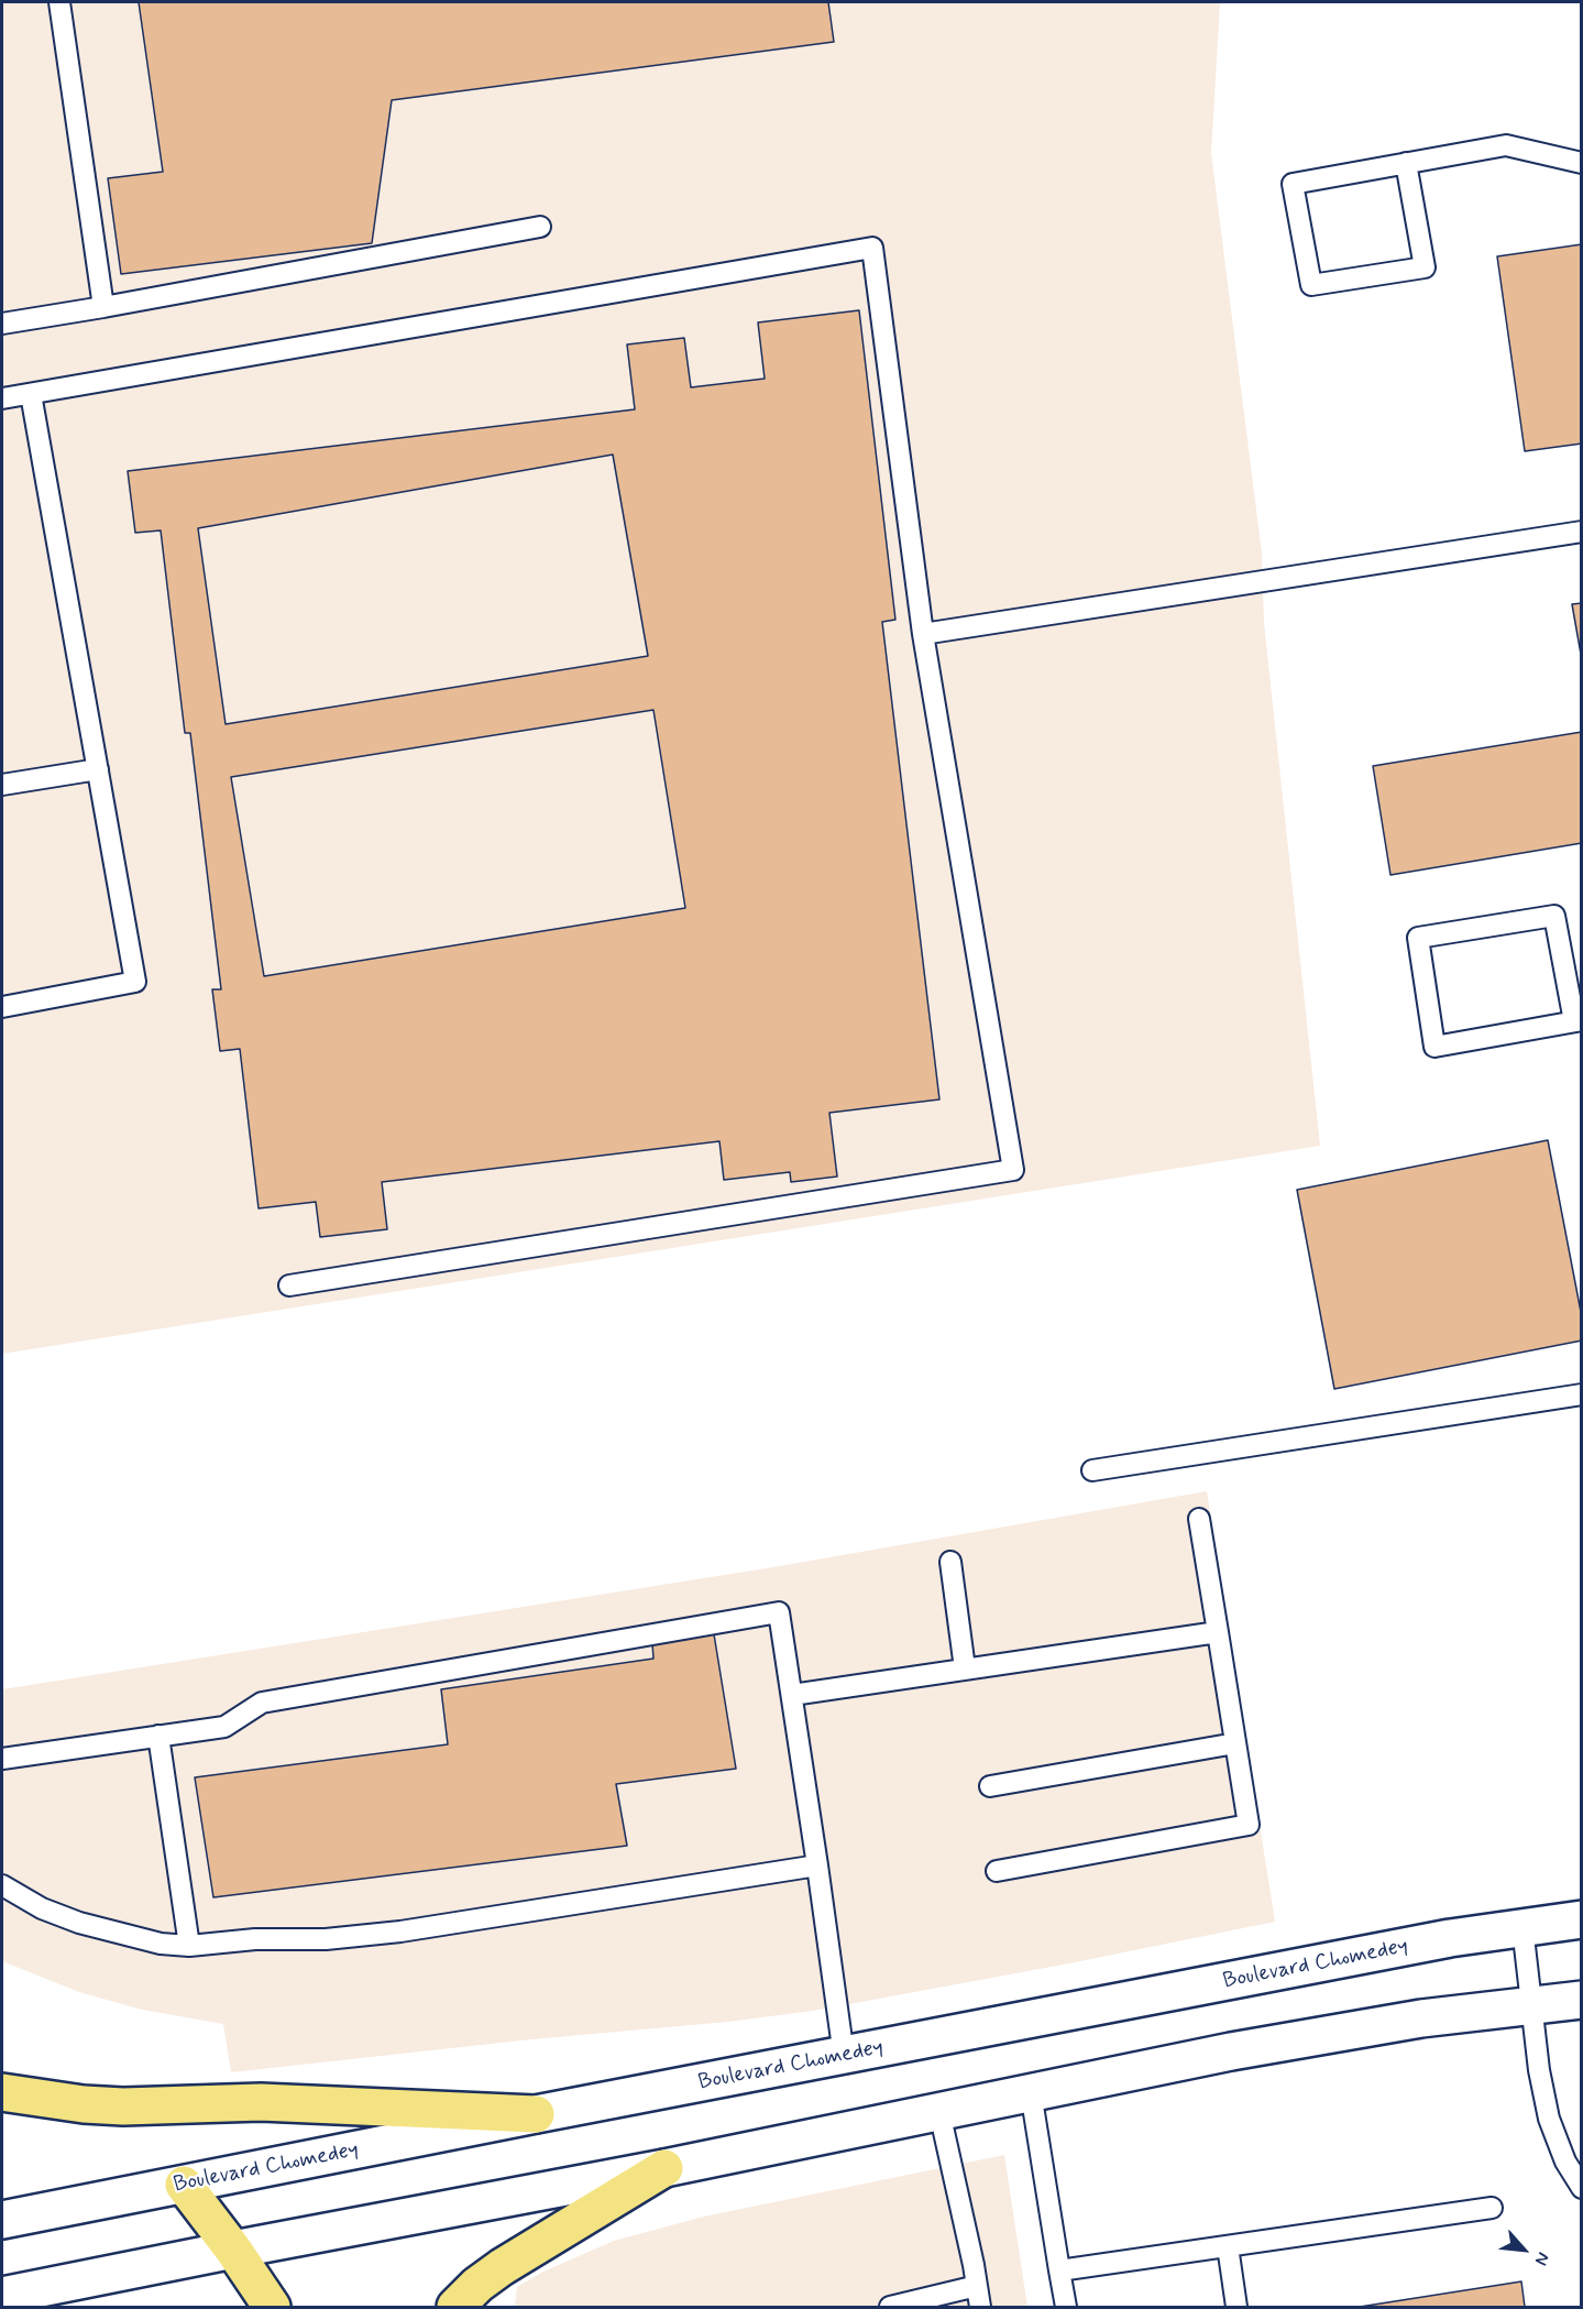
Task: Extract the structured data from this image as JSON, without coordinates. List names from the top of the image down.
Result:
{
  "streets": {
    "street": ["Boulevard Chomedey"]
  },
  "north": "bottom right"
}
